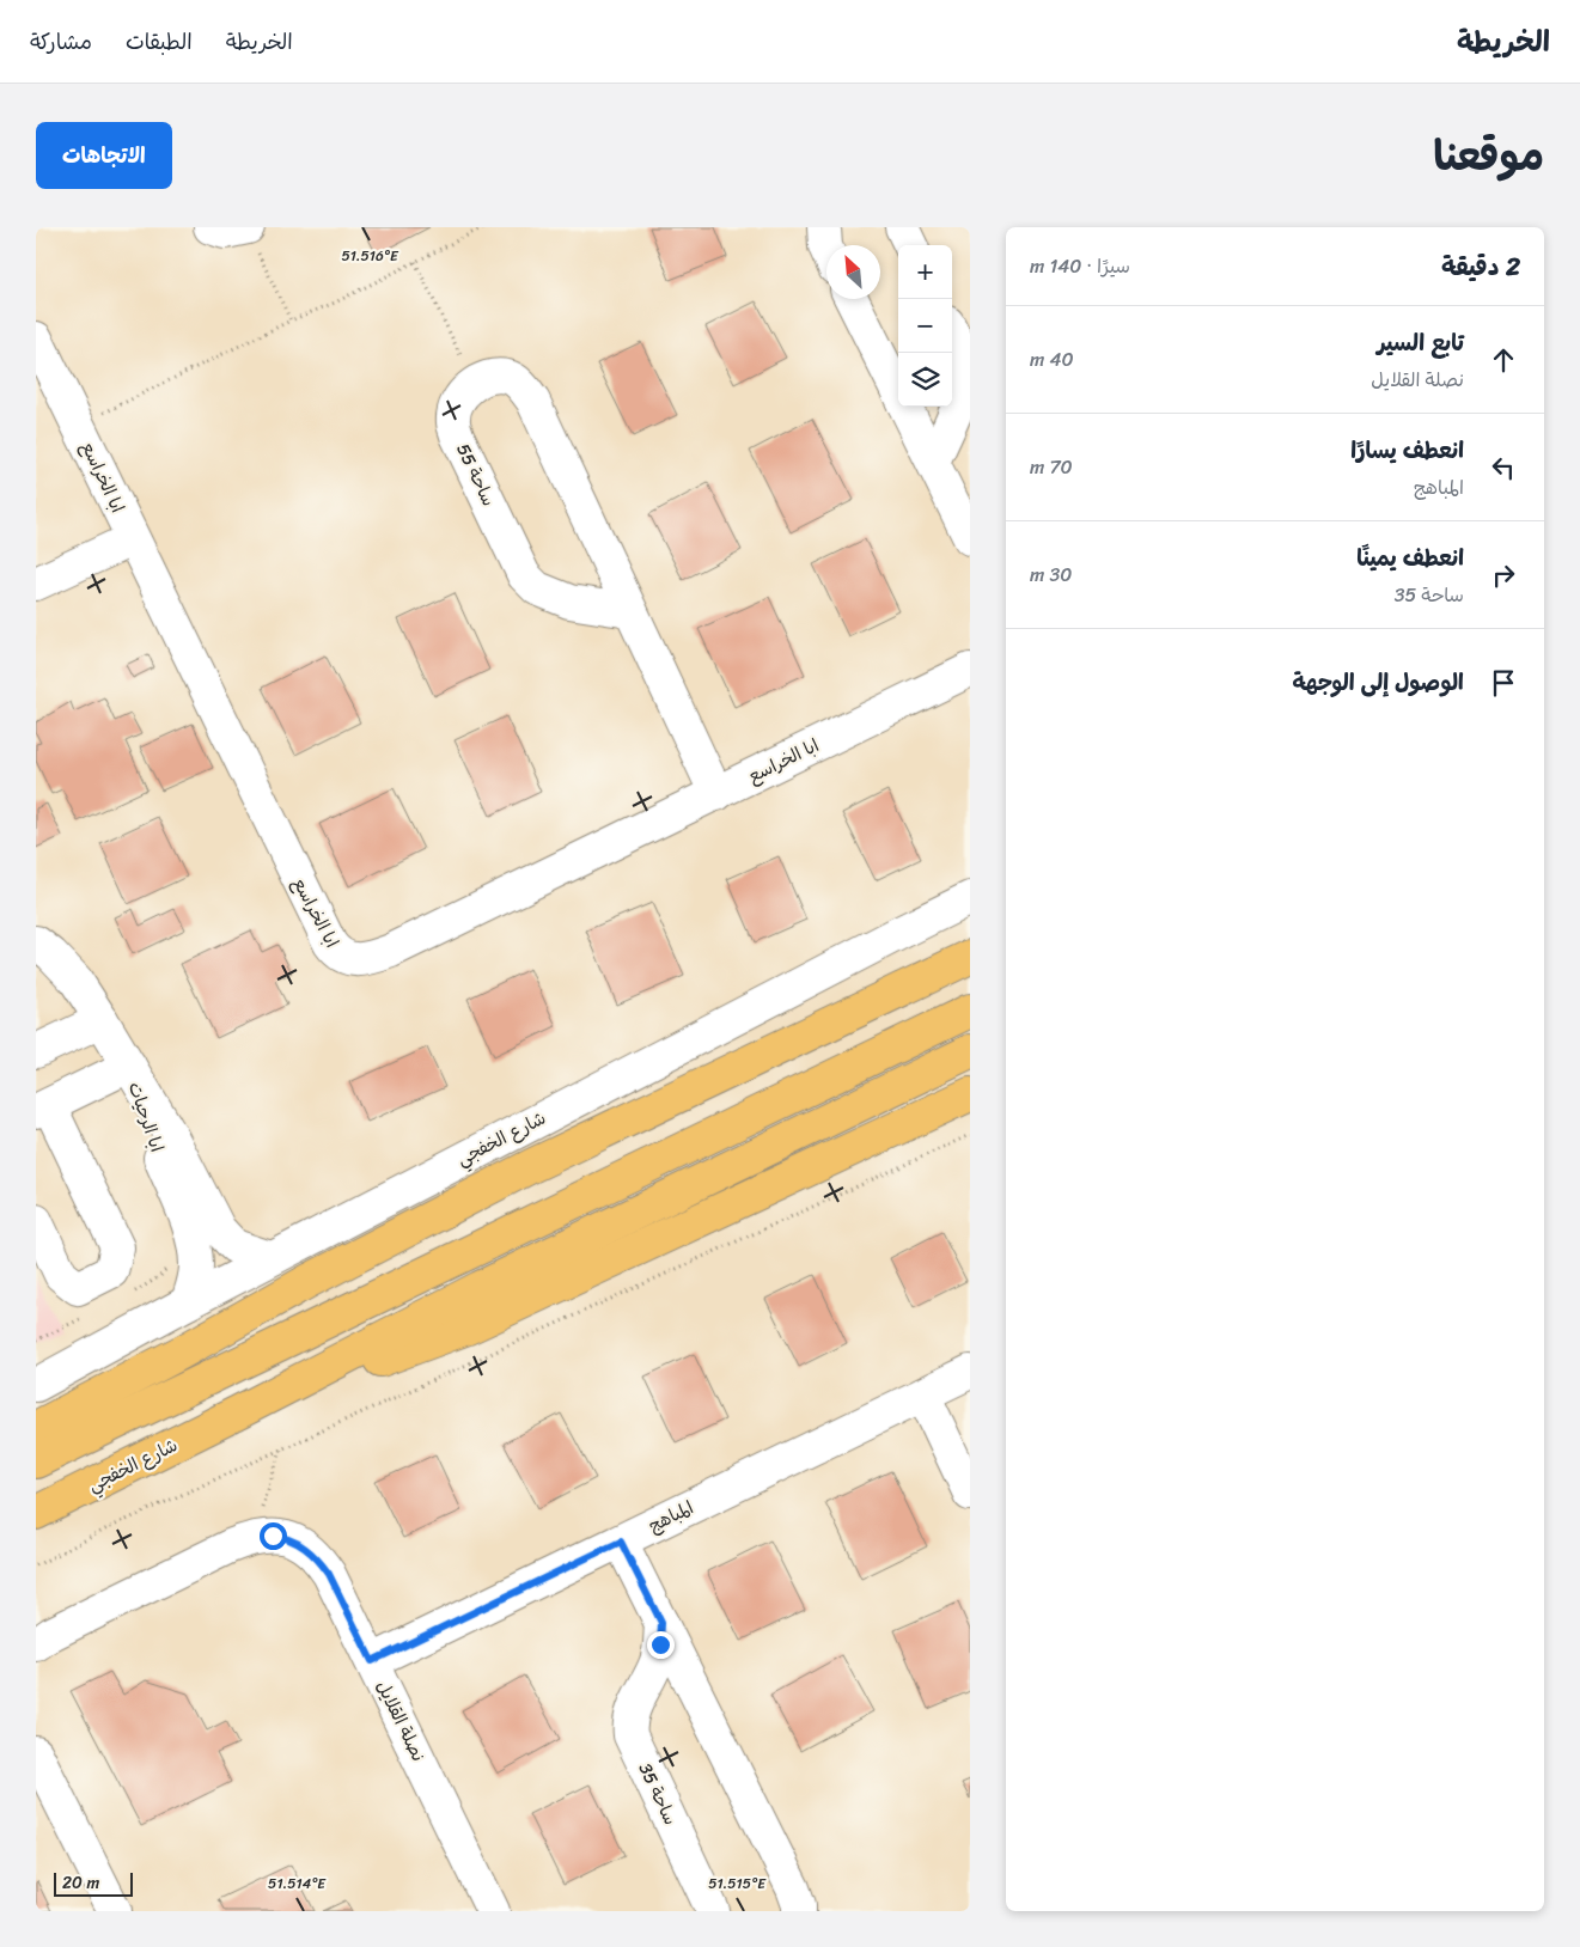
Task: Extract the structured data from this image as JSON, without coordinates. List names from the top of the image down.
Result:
{
  "streets": {
    "highway": ["شارع الخفجي"],
    "street": [
      "ساحة 55",
      "ابا الخراسع",
      "ابا الرحيات",
      "المباهج",
      "نصلة القلايل",
      "ساحة 35"
    ]
  },
  "crossings": [
    ["ابا الرحيات", "شارع الخفجي"],
    ["المباهج", "نصلة القلايل"]
  ],
  "scale_bar": "20 m",
  "north": "top left",
  "page": {
    "header": "الخريطة",
    "nav": ["الخريطة", "الطبقات", "مشاركة"],
    "title": "موقعنا",
    "buttons": "الاتجاهات",
    "heading": ["2 دقيقة", "سيرًا · 140 m"],
    "map_buttons": ["+", "−"],
    "list": [
      ["تابع السير", "نصلة القلايل", "40 m"],
      ["انعطف يسارًا", "المباهج", "70 m"],
      ["انعطف يمينًا", "ساحة 35", "30 m"],
      "الوصول إلى الوجهة"
    ],
    "scale": "20 m"
  },
  "coordinates": ["51.516°E", "51.514°E", "51.515°E"]
}
